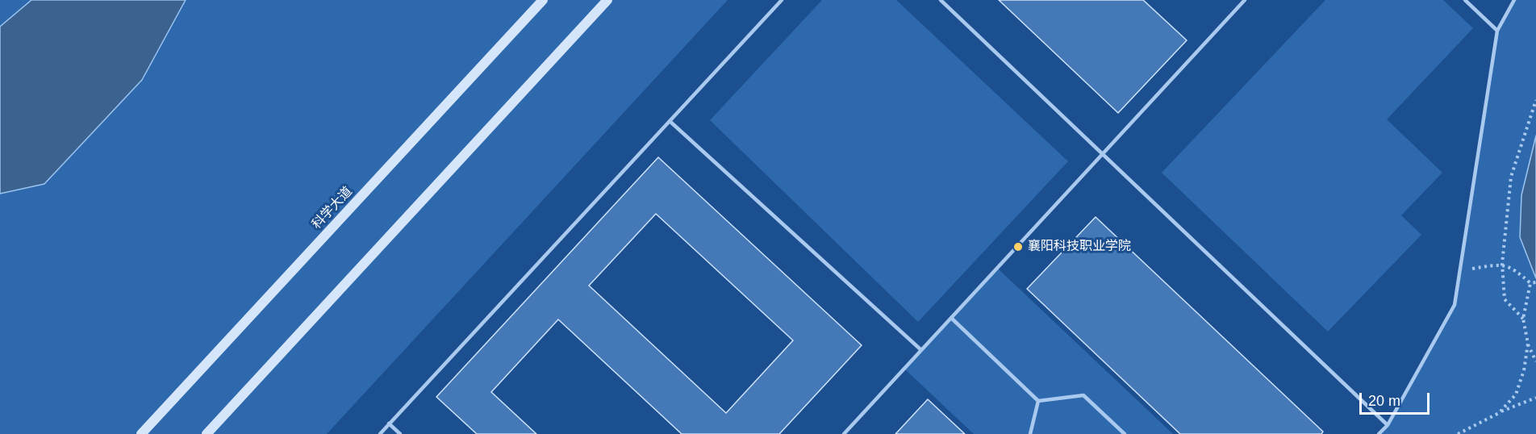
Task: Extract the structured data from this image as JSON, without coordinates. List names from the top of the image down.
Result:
{
  "streets": {
    "main road": ["科学大道"]
  },
  "places": ["襄阳科技职业学院"],
  "scale_bar": "20 m"
}
